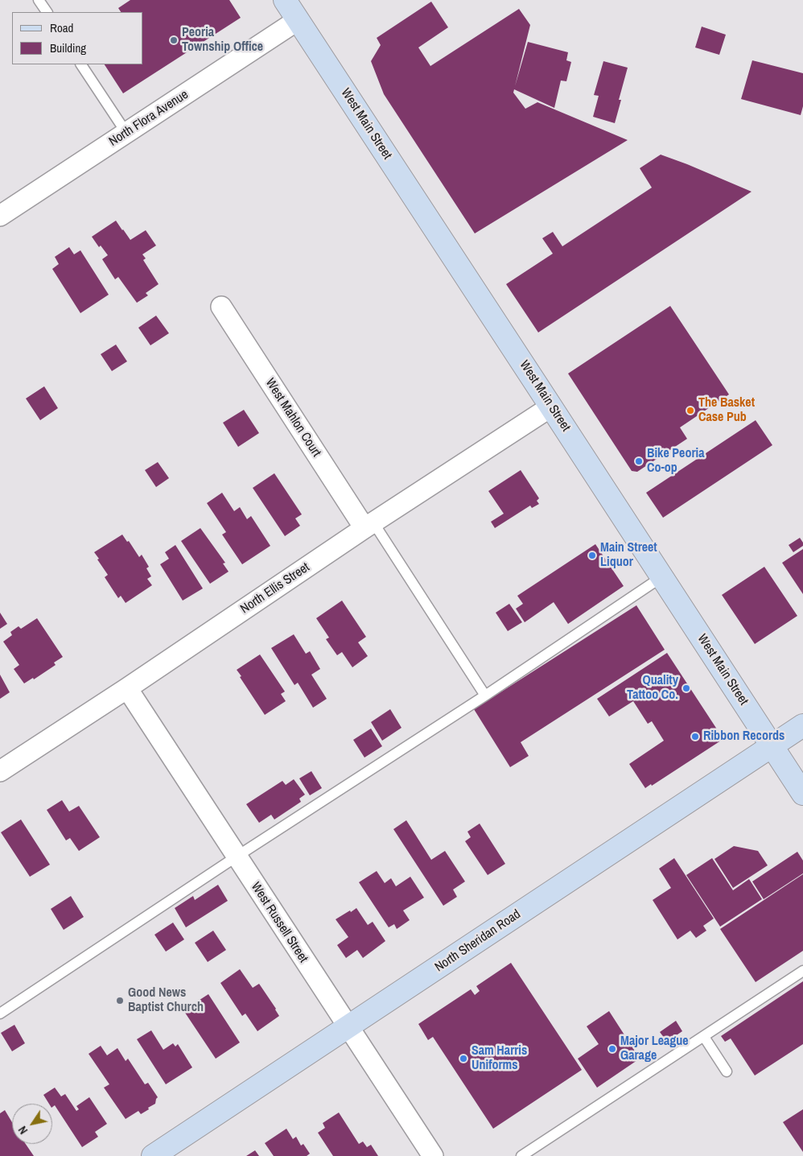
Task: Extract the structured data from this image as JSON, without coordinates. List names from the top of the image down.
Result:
{
  "streets": {
    "main road": ["West Main Street", "North Sheridan Road"],
    "street": [
      "North Flora Avenue",
      "West Mahlon Court",
      "North Ellis Street",
      "West Russell Street"
    ]
  },
  "crossings": [
    ["North Flora Avenue", "West Main Street"],
    ["West Main Street", "North Ellis Street"],
    ["West Main Street", "North Sheridan Road"],
    ["West Mahlon Court", "North Ellis Street"],
    ["North Ellis Street", "West Russell Street"],
    ["West Russell Street", "North Sheridan Road"]
  ],
  "places": [
    "Peoria Township Office",
    "The Basket Case Pub",
    "Bike Peoria Co-op",
    "Main Street Liquor",
    "Quality Tattoo Co.",
    "Ribbon Records",
    "Good News Baptist Church",
    "Major League Garage",
    "Sam Harris Uniforms"
  ],
  "legend": ["Road", "Building"],
  "north": "bottom left"
}
